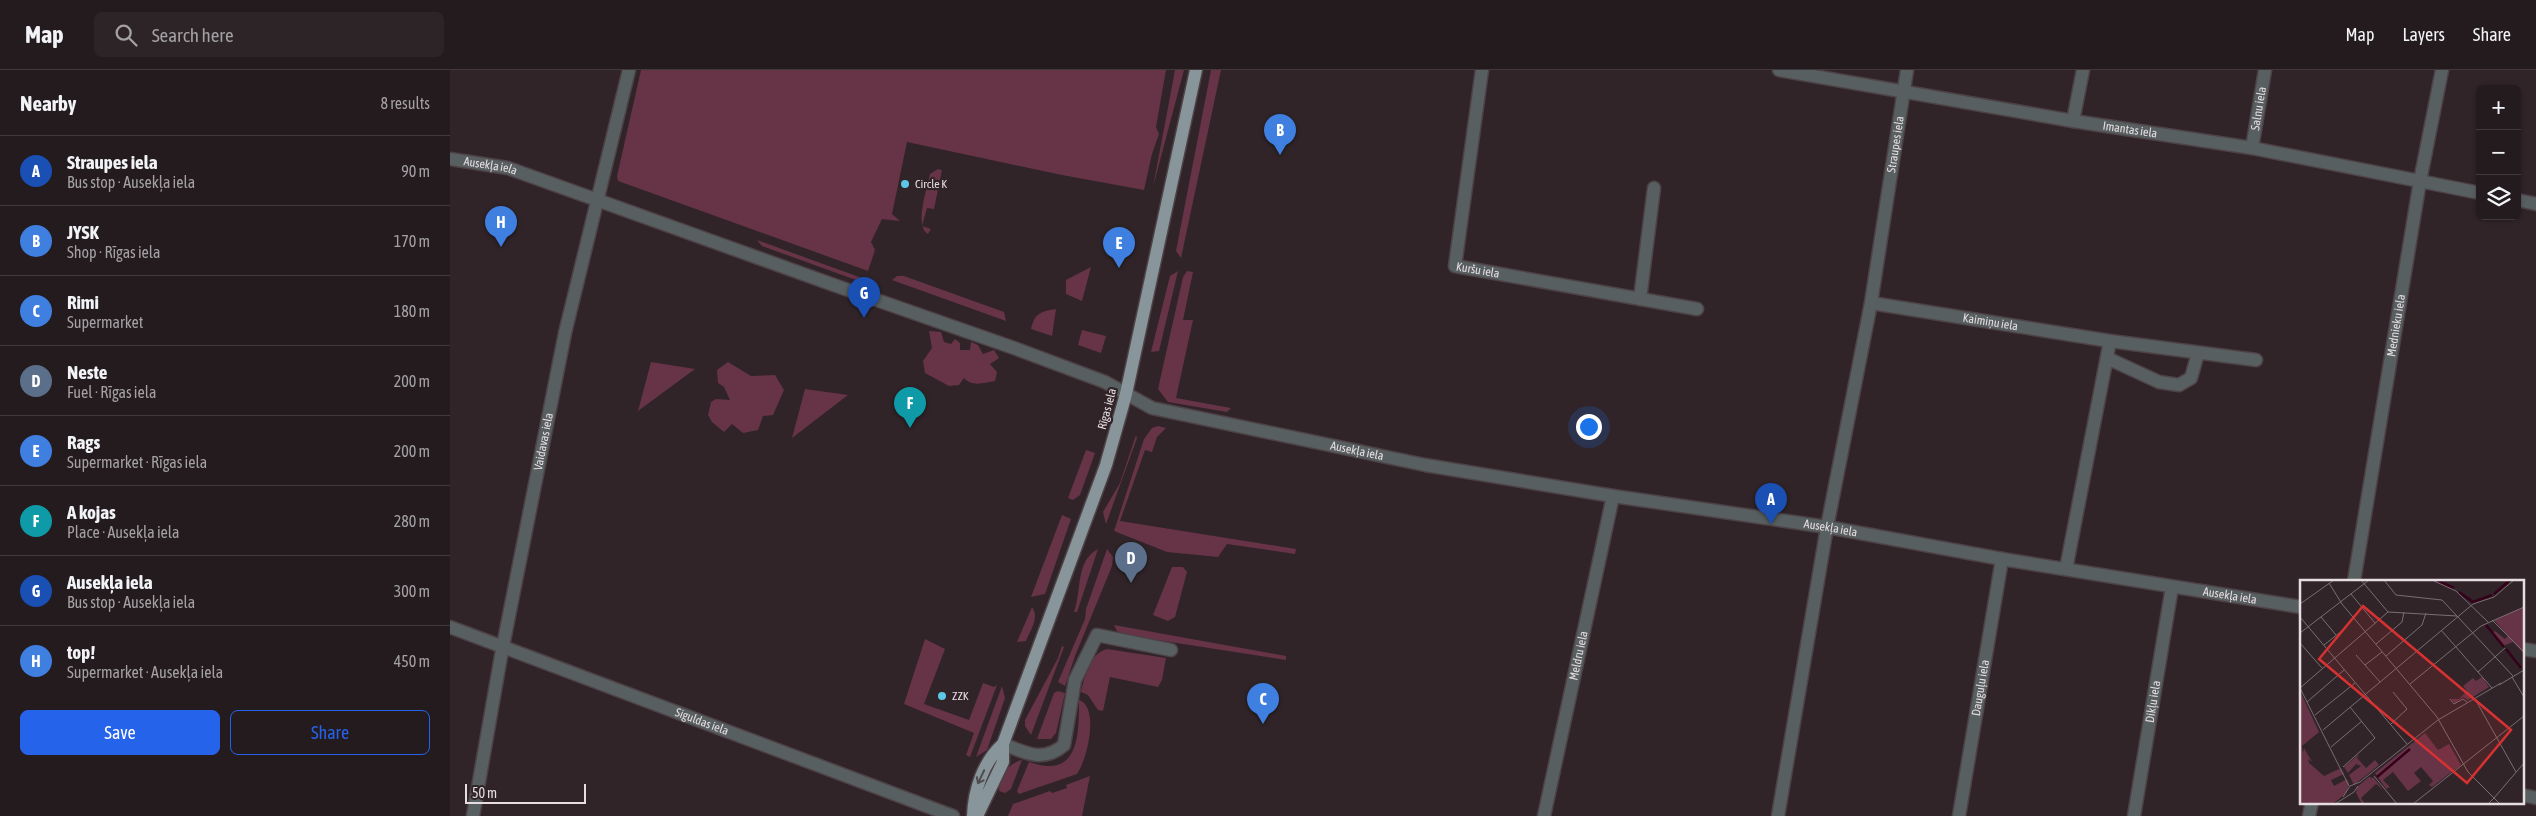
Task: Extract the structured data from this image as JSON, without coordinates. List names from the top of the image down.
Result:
{
  "streets": {
    "main road": ["Rīgas iela"],
    "street": [
      "Salnu iela",
      "Imantas iela",
      "Straupes iela",
      "Ausekļa iela",
      "Kuršu iela",
      "Kaimiņu iela",
      "Mednieku iela",
      "Vaidavas iela",
      "Meldru iela",
      "Dauguļu iela",
      "Dikļu iela",
      "Siguldas iela"
    ]
  },
  "crossings": [
    ["Salnu iela", "Imantas iela"],
    ["Imantas iela", "Straupes iela"],
    ["Imantas iela", "Mednieku iela"],
    ["Straupes iela", "Ausekļa iela"],
    ["Straupes iela", "Kaimiņu iela"],
    ["Ausekļa iela", "Rīgas iela"],
    ["Ausekļa iela", "Vaidavas iela"],
    ["Ausekļa iela", "Meldru iela"],
    ["Ausekļa iela", "Dauguļu iela"],
    ["Ausekļa iela", "Dikļu iela"],
    ["Vaidavas iela", "Siguldas iela"]
  ],
  "places": ["Circle K", "ZZK"],
  "scale_bar": "50 m",
  "page": {
    "header": "Map",
    "search": "Search here",
    "nav": ["Map", "Layers", "Share"],
    "heading": ["Nearby", "8 results"],
    "map_buttons": ["+", "−"],
    "pins": [
      "B",
      "H",
      "E",
      "G",
      "F",
      "A",
      "D",
      "C"
    ],
    "list": [
      {
        "mark": "A",
        "name": "Straupes iela",
        "note": "Bus stop · Ausekļa iela",
        "value": "90 m"
      },
      {
        "mark": "B",
        "name": "JYSK",
        "note": "Shop · Rīgas iela",
        "value": "170 m"
      },
      {
        "mark": "C",
        "name": "Rimi",
        "note": "Supermarket",
        "value": "180 m"
      },
      {
        "mark": "D",
        "name": "Neste",
        "note": "Fuel · Rīgas iela",
        "value": "200 m"
      },
      {
        "mark": "E",
        "name": "Rags",
        "note": "Supermarket · Rīgas iela",
        "value": "200 m"
      },
      {
        "mark": "F",
        "name": "A kojas",
        "note": "Place · Ausekļa iela",
        "value": "280 m"
      },
      {
        "mark": "G",
        "name": "Ausekļa iela",
        "note": "Bus stop · Ausekļa iela",
        "value": "300 m"
      },
      {
        "mark": "H",
        "name": "top!",
        "note": "Supermarket · Ausekļa iela",
        "value": "450 m"
      }
    ],
    "buttons": ["Save", "Share"],
    "scale": "50 m"
  }
}
